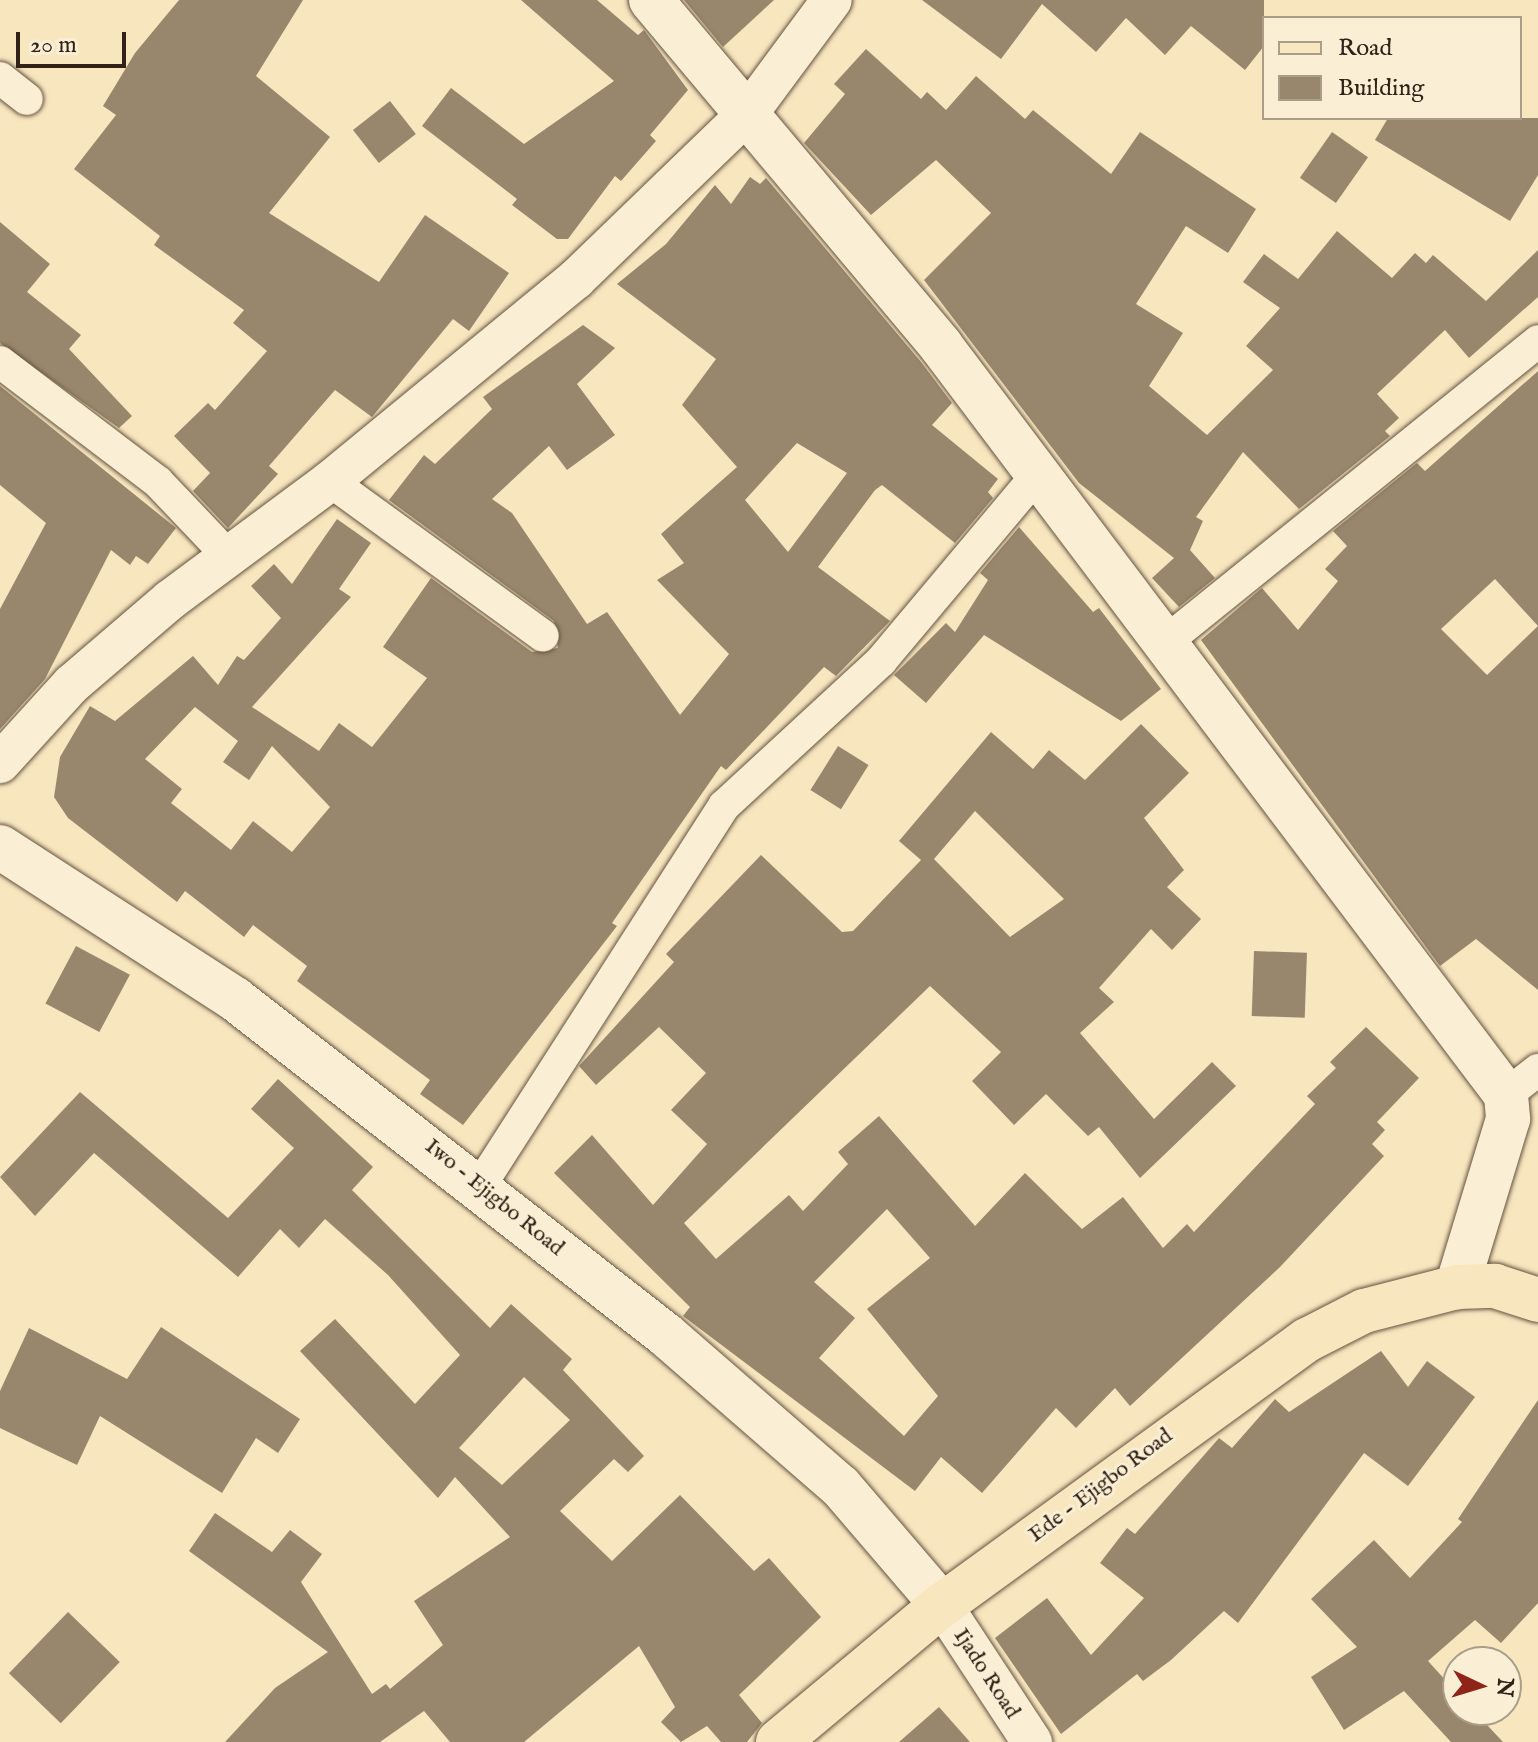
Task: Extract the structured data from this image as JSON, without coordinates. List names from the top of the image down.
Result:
{
  "streets": {
    "main road": ["Iwo - Ejigbo Road", "Ede - Ejigbo Road"],
    "street": ["Ijado Road"]
  },
  "crossings": [
    ["Iwo - Ejigbo Road", "Ede - Ejigbo Road"],
    ["Iwo - Ejigbo Road", "Ijado Road"],
    ["Ede - Ejigbo Road", "Ijado Road"]
  ],
  "legend": ["Road", "Building"],
  "scale_bar": "20 m",
  "north": "right"
}
